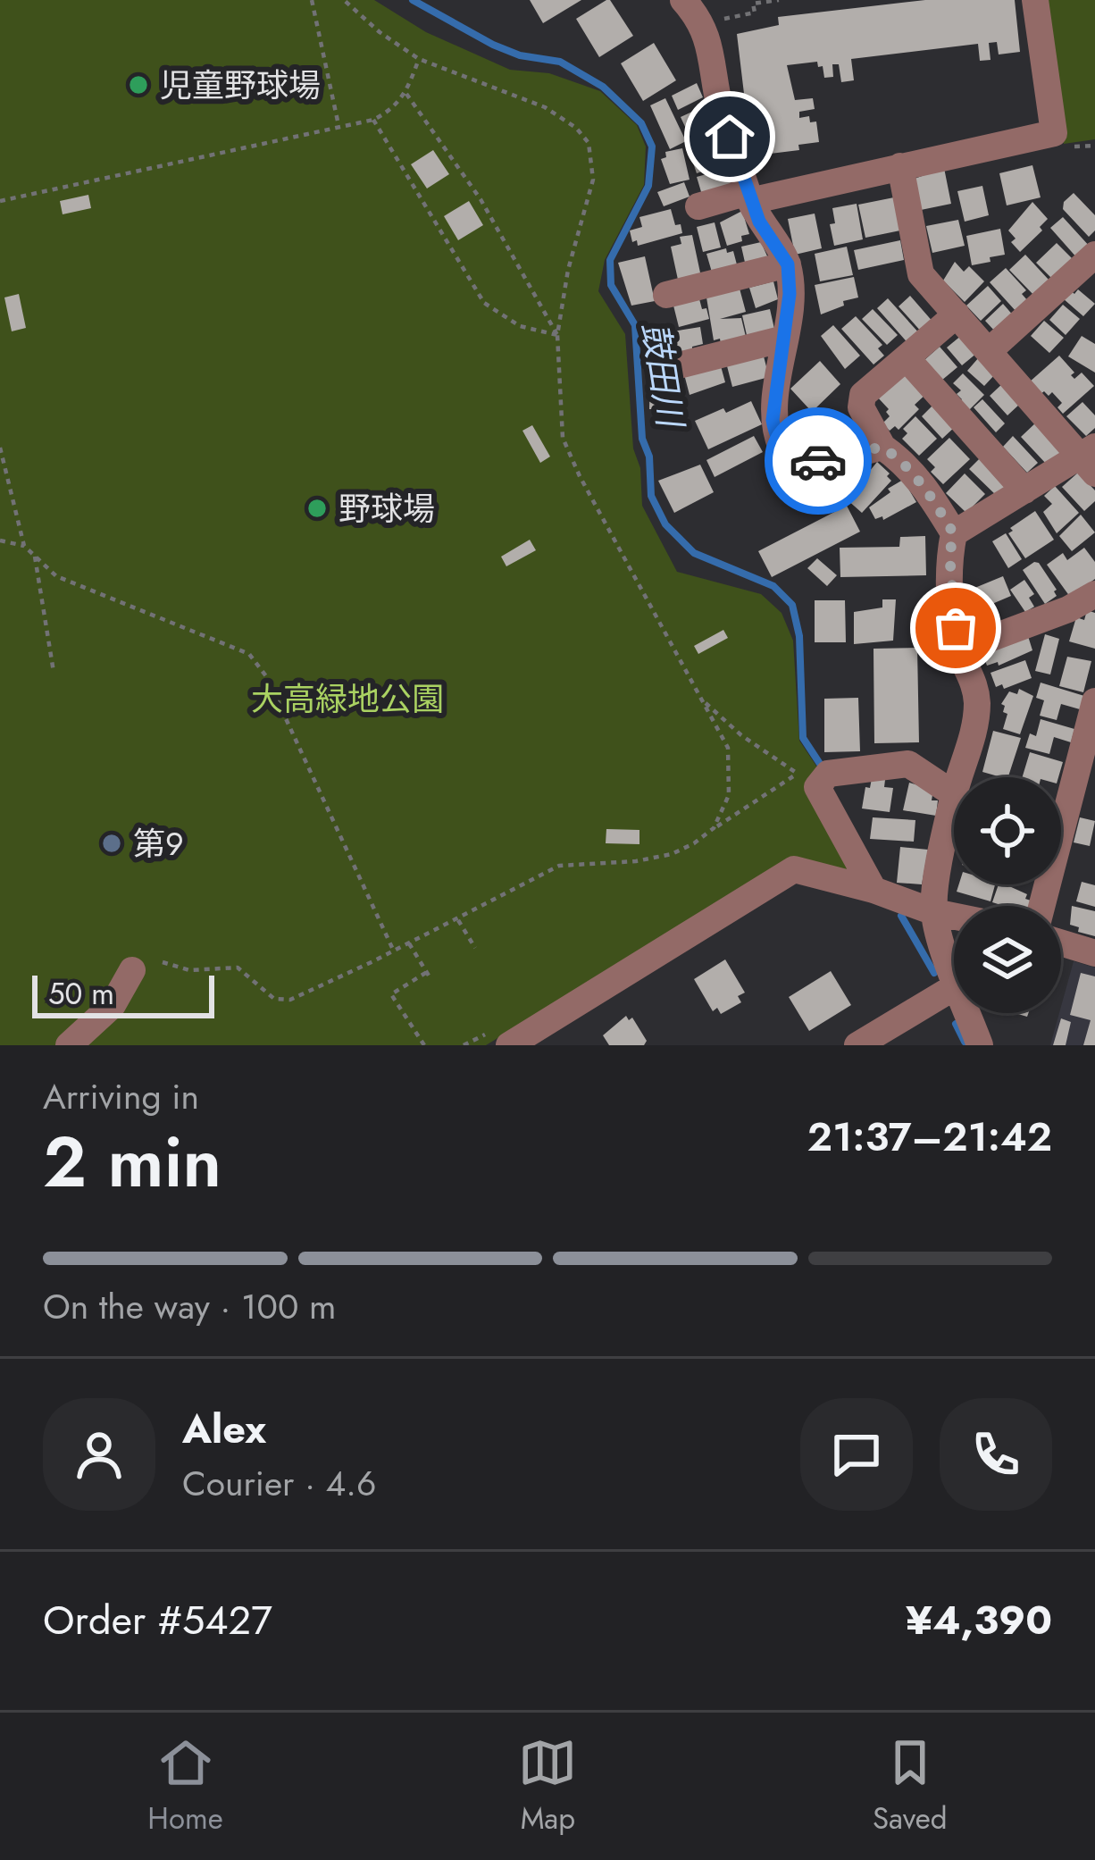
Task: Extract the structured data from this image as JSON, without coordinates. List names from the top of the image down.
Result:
{
  "water": ["鼓田川"],
  "parks": ["大高緑地公園"],
  "places": ["児童野球場", "野球場", "第9"],
  "scale_bar": "50 m",
  "page": {
    "scale": "50 m",
    "heading": ["2 min", "Arriving in", "21:37–21:42"],
    "panel": [
      "Alex",
      "Courier · 4.6",
      "Order #5427",
      "¥4,390"
    ],
    "bar": "On the way · 100 m",
    "tabs": ["Home", "Map", "Saved"]
  }
}
